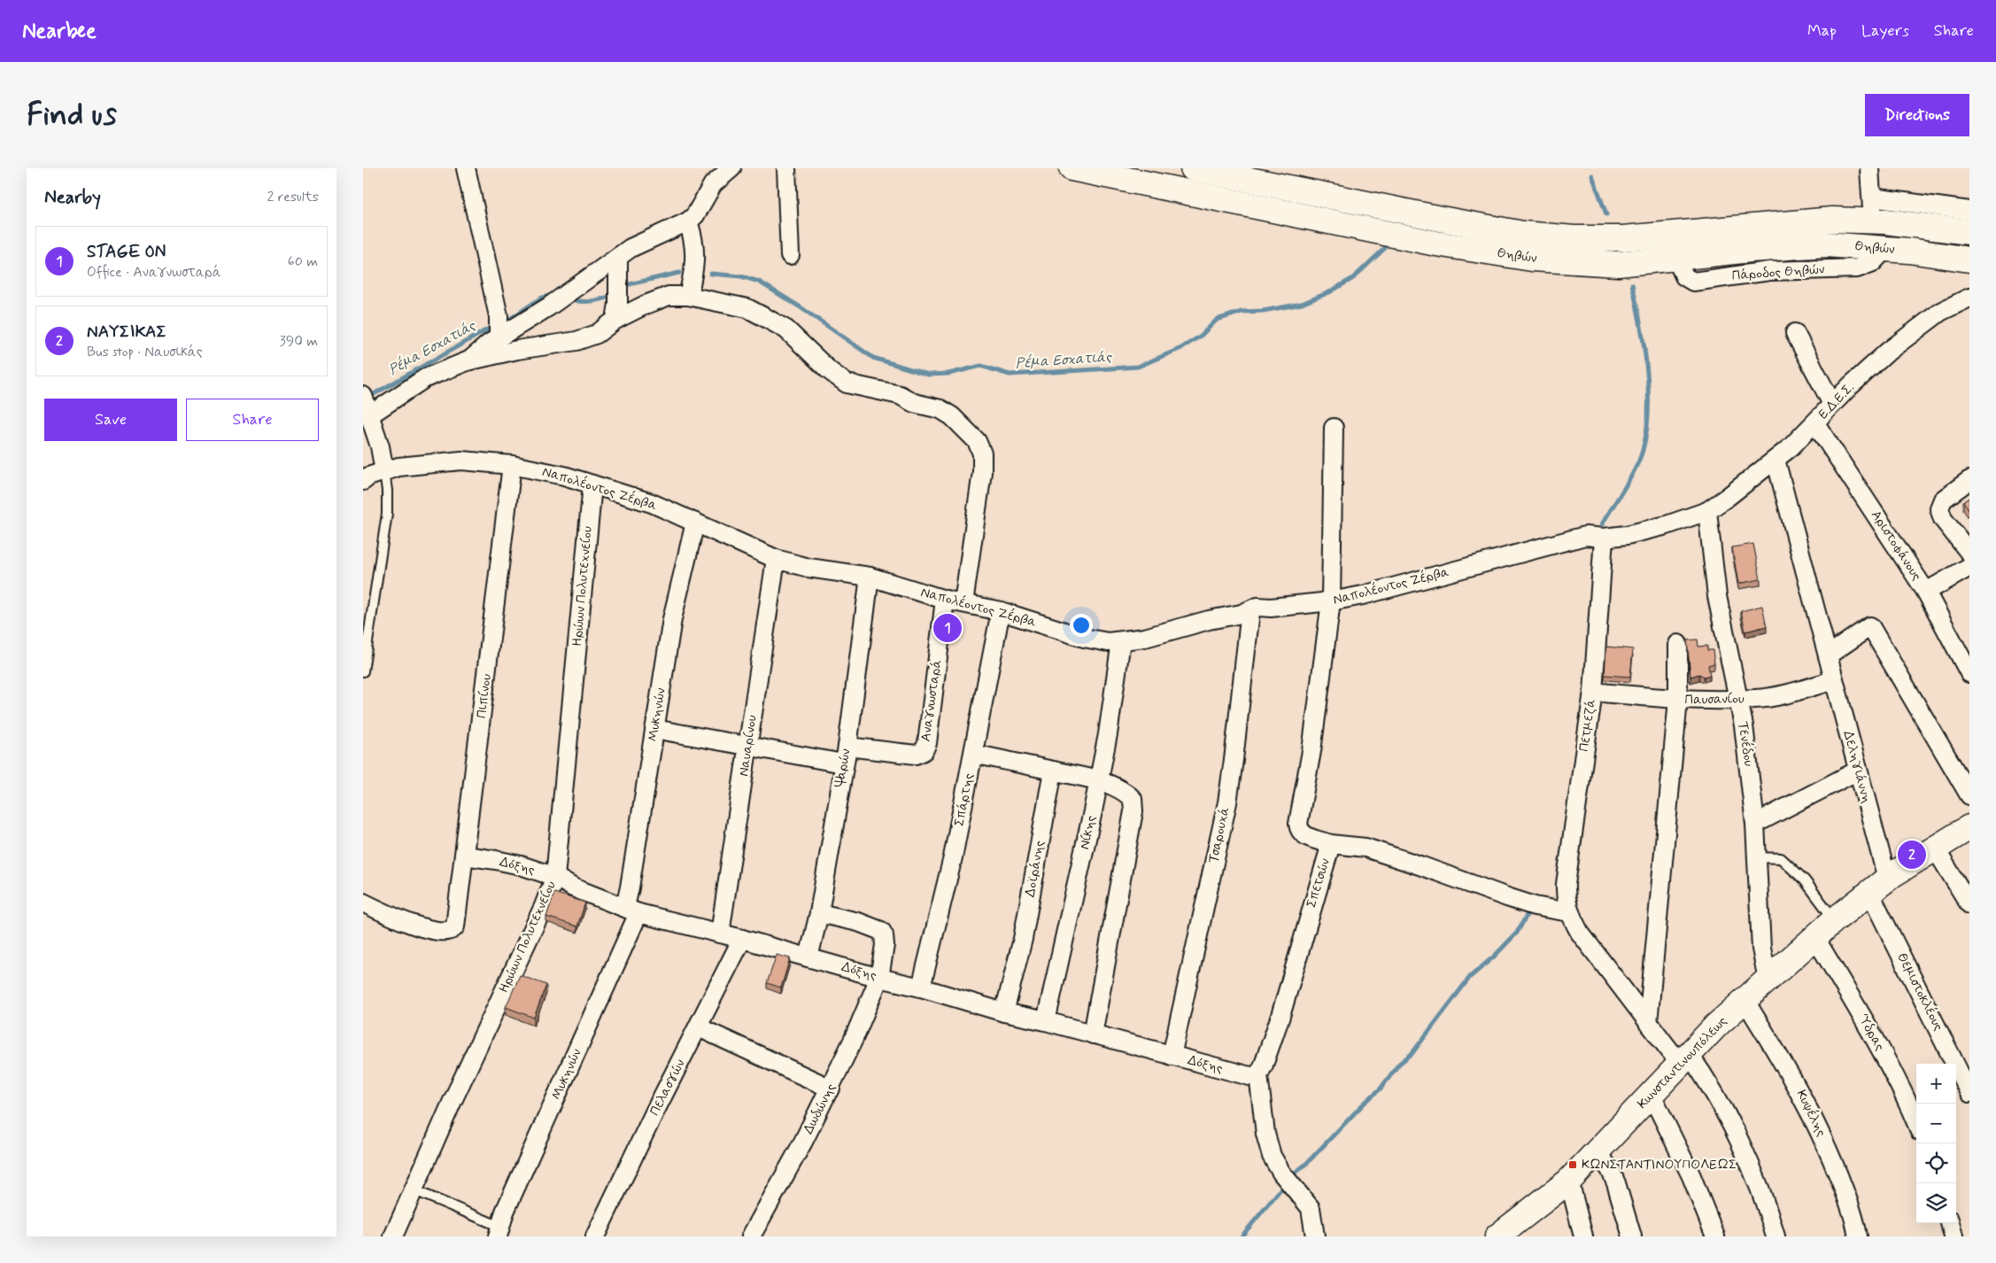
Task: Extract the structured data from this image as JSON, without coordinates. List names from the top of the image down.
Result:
{
  "streets": {
    "main road": ["Θηβών", "Κωνσταντινουπόλεως"],
    "street": [
      "Ε.Δ.Ε.Σ.",
      "Ναπολέοντος Ζέρβα",
      "Αριστοφάνους",
      "Ηρώων Πολυτεχνείου",
      "Πιπίνου",
      "Παυσανίου",
      "Αναγνωσταρά",
      "Μυκηνών",
      "Πετμεζά",
      "Τενέδου",
      "Ναυαρίνου",
      "Δεληγιάννη",
      "Ψαρών",
      "Σπάρτης",
      "Νίκης",
      "Τσαρουχά",
      "Δόξης",
      "Δοϊράνης",
      "Σπετσών",
      "Θεμιστοκλέους",
      "Ύδρας",
      "Πελασγών",
      "Δωδώνης",
      "Κυψέλης"
    ]
  },
  "crossings": [
    ["Ε.Δ.Ε.Σ.", "Ναπολέοντος Ζέρβα"],
    ["Ε.Δ.Ε.Σ.", "Αριστοφάνους"],
    ["Ε.Δ.Ε.Σ.", "Τενέδου"],
    ["Ναπολέοντος Ζέρβα", "Ηρώων Πολυτεχνείου"],
    ["Ναπολέοντος Ζέρβα", "Πιπίνου"],
    ["Ναπολέοντος Ζέρβα", "Αναγνωσταρά"],
    ["Ναπολέοντος Ζέρβα", "Μυκηνών"],
    ["Ναπολέοντος Ζέρβα", "Πετμεζά"],
    ["Ναπολέοντος Ζέρβα", "Τενέδου"],
    ["Ναπολέοντος Ζέρβα", "Ναυαρίνου"],
    ["Ναπολέοντος Ζέρβα", "Ψαρών"],
    ["Ναπολέοντος Ζέρβα", "Σπάρτης"],
    ["Ναπολέοντος Ζέρβα", "Νίκης"],
    ["Ναπολέοντος Ζέρβα", "Τσαρουχά"],
    ["Ναπολέοντος Ζέρβα", "Σπετσών"],
    ["Ηρώων Πολυτεχνείου", "Δόξης"],
    ["Πιπίνου", "Δόξης"],
    ["Παυσανίου", "Πετμεζά"],
    ["Παυσανίου", "Τενέδου"],
    ["Παυσανίου", "Δεληγιάννη"],
    ["Αναγνωσταρά", "Μυκηνών"],
    ["Αναγνωσταρά", "Ναυαρίνου"],
    ["Αναγνωσταρά", "Ψαρών"],
    ["Μυκηνών", "Δόξης"],
    ["Πετμεζά", "Κωνσταντινουπόλεως"],
    ["Τενέδου", "Κωνσταντινουπόλεως"],
    ["Ναυαρίνου", "Δόξης"],
    ["Δεληγιάννη", "Θεμιστοκλέους"],
    ["Δεληγιάννη", "Κωνσταντινουπόλεως"],
    ["Ψαρών", "Δόξης"],
    ["Ψαρών", "Δωδώνης"],
    ["Σπάρτης", "Δόξης"],
    ["Νίκης", "Δόξης"],
    ["Τσαρουχά", "Δόξης"],
    ["Δόξης", "Δοϊράνης"],
    ["Δόξης", "Σπετσών"],
    ["Δόξης", "Πελασγών"],
    ["Δόξης", "Δωδώνης"],
    ["Θεμιστοκλέους", "Κωνσταντινουπόλεως"],
    ["Ύδρας", "Κωνσταντινουπόλεως"],
    ["Κωνσταντινουπόλεως", "Κυψέλης"]
  ],
  "water": ["Ρέμα Εσχατιάς"],
  "places": {
    "transit": ["ΚΩΝΣΤΑΝΤΙΝΟΥΠΟΛΕΩΣ"]
  },
  "page": {
    "header": "Nearbee",
    "nav": ["Map", "Layers", "Share"],
    "buttons": [
      "Directions",
      ["Save", "Share"]
    ],
    "title": "Find us",
    "heading": ["Nearby", "2 results"],
    "list": [
      {
        "mark": "1",
        "name": "STAGE ON",
        "note": "Office · Αναγνωσταρά",
        "value": "60 m"
      },
      {
        "mark": "2",
        "name": "ΝΑΥΣΙΚΑΣ",
        "note": "Bus stop · Ναυσικάς",
        "value": "390 m"
      }
    ],
    "pins": ["1", "2"],
    "map_buttons": ["+", "−"]
  }
}
